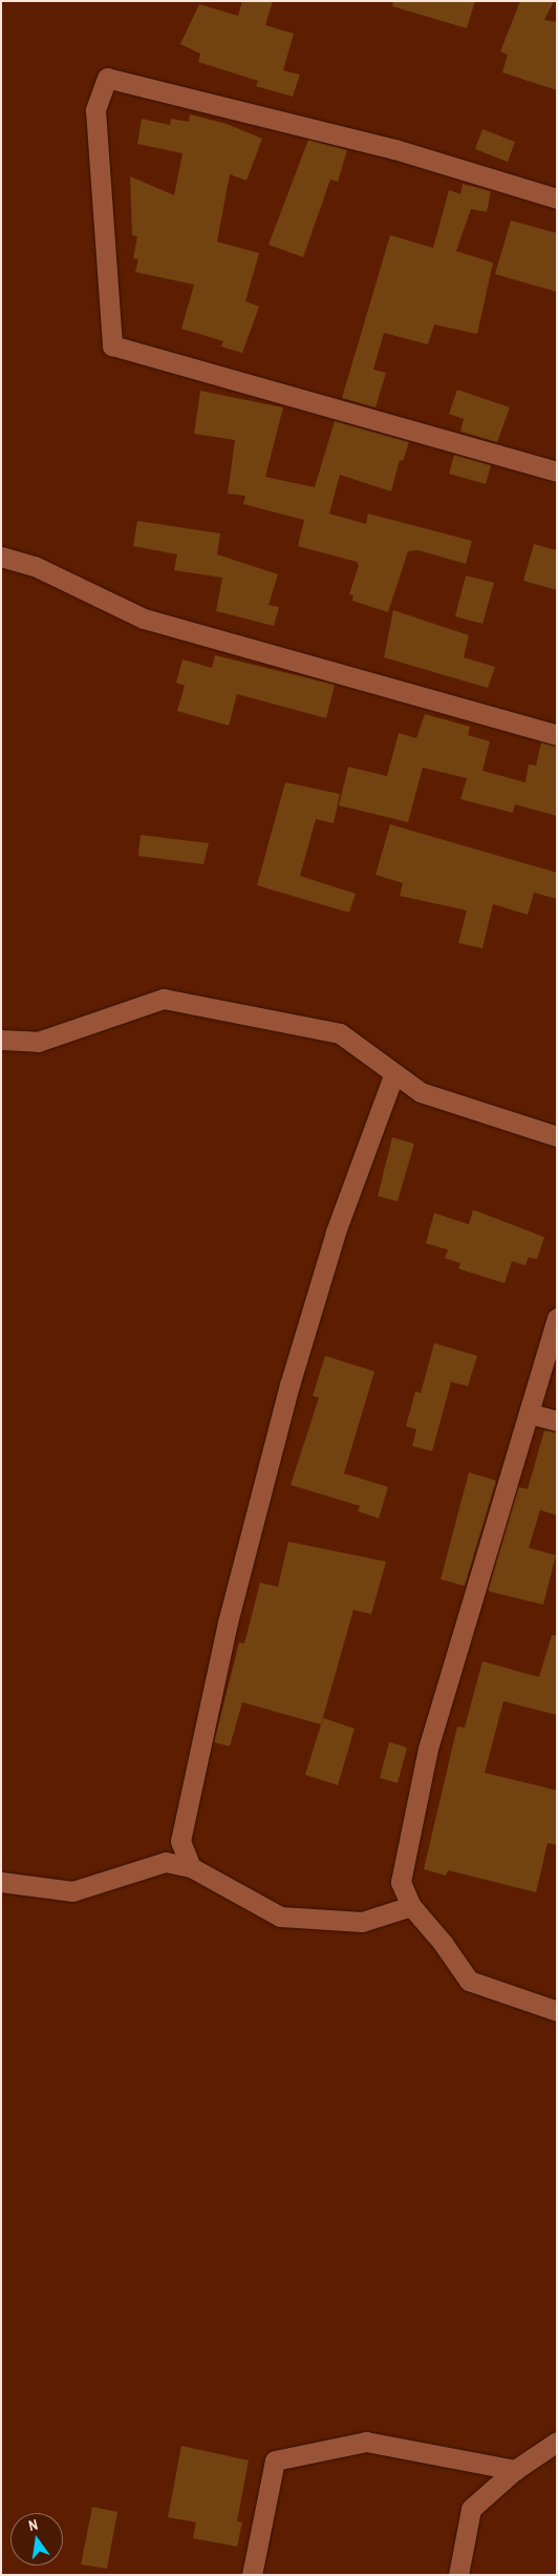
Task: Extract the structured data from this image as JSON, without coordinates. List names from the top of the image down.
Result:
{
  "north": "top"
}
